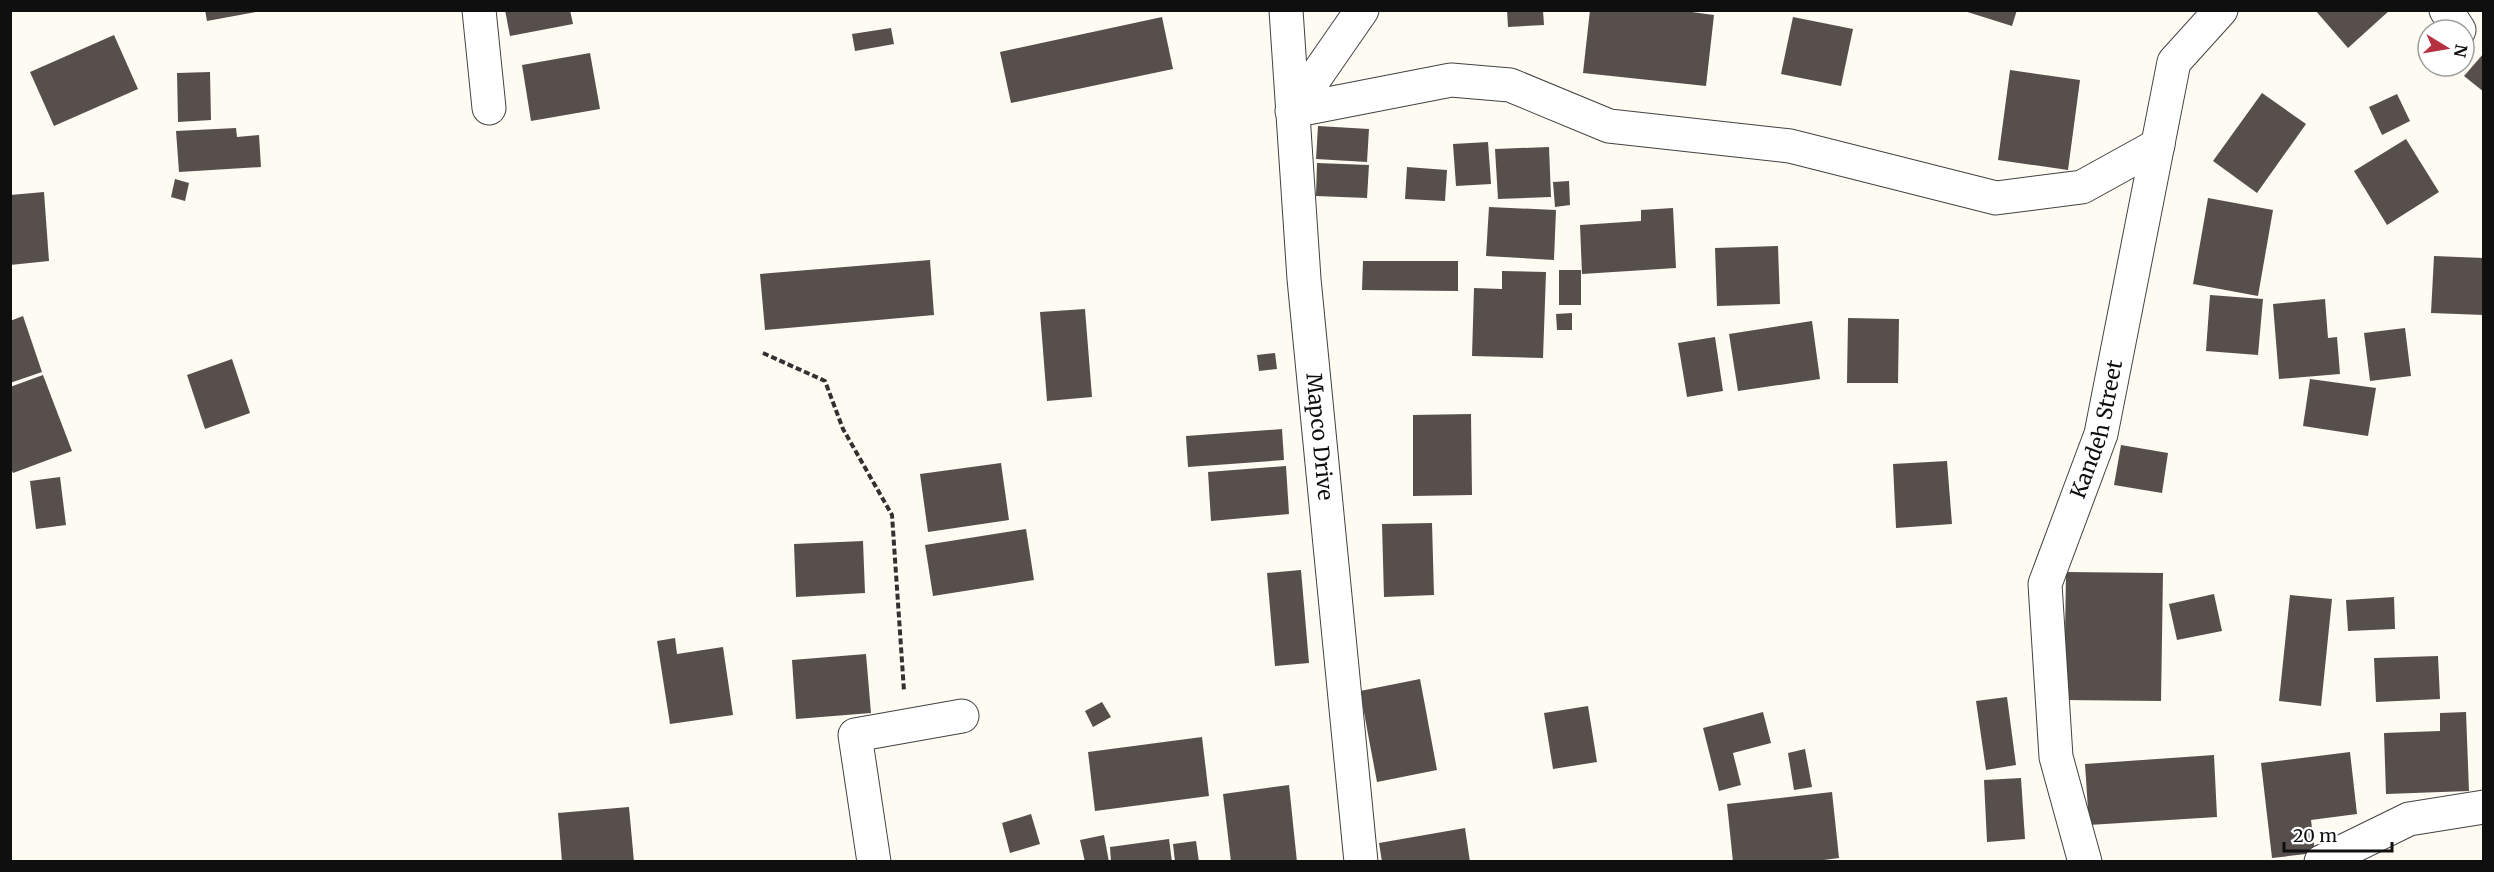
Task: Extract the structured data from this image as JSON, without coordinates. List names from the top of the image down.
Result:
{
  "streets": {
    "street": ["Kandeh Street", "Mapco Drive"]
  },
  "scale_bar": "20 m",
  "north": "right"
}
